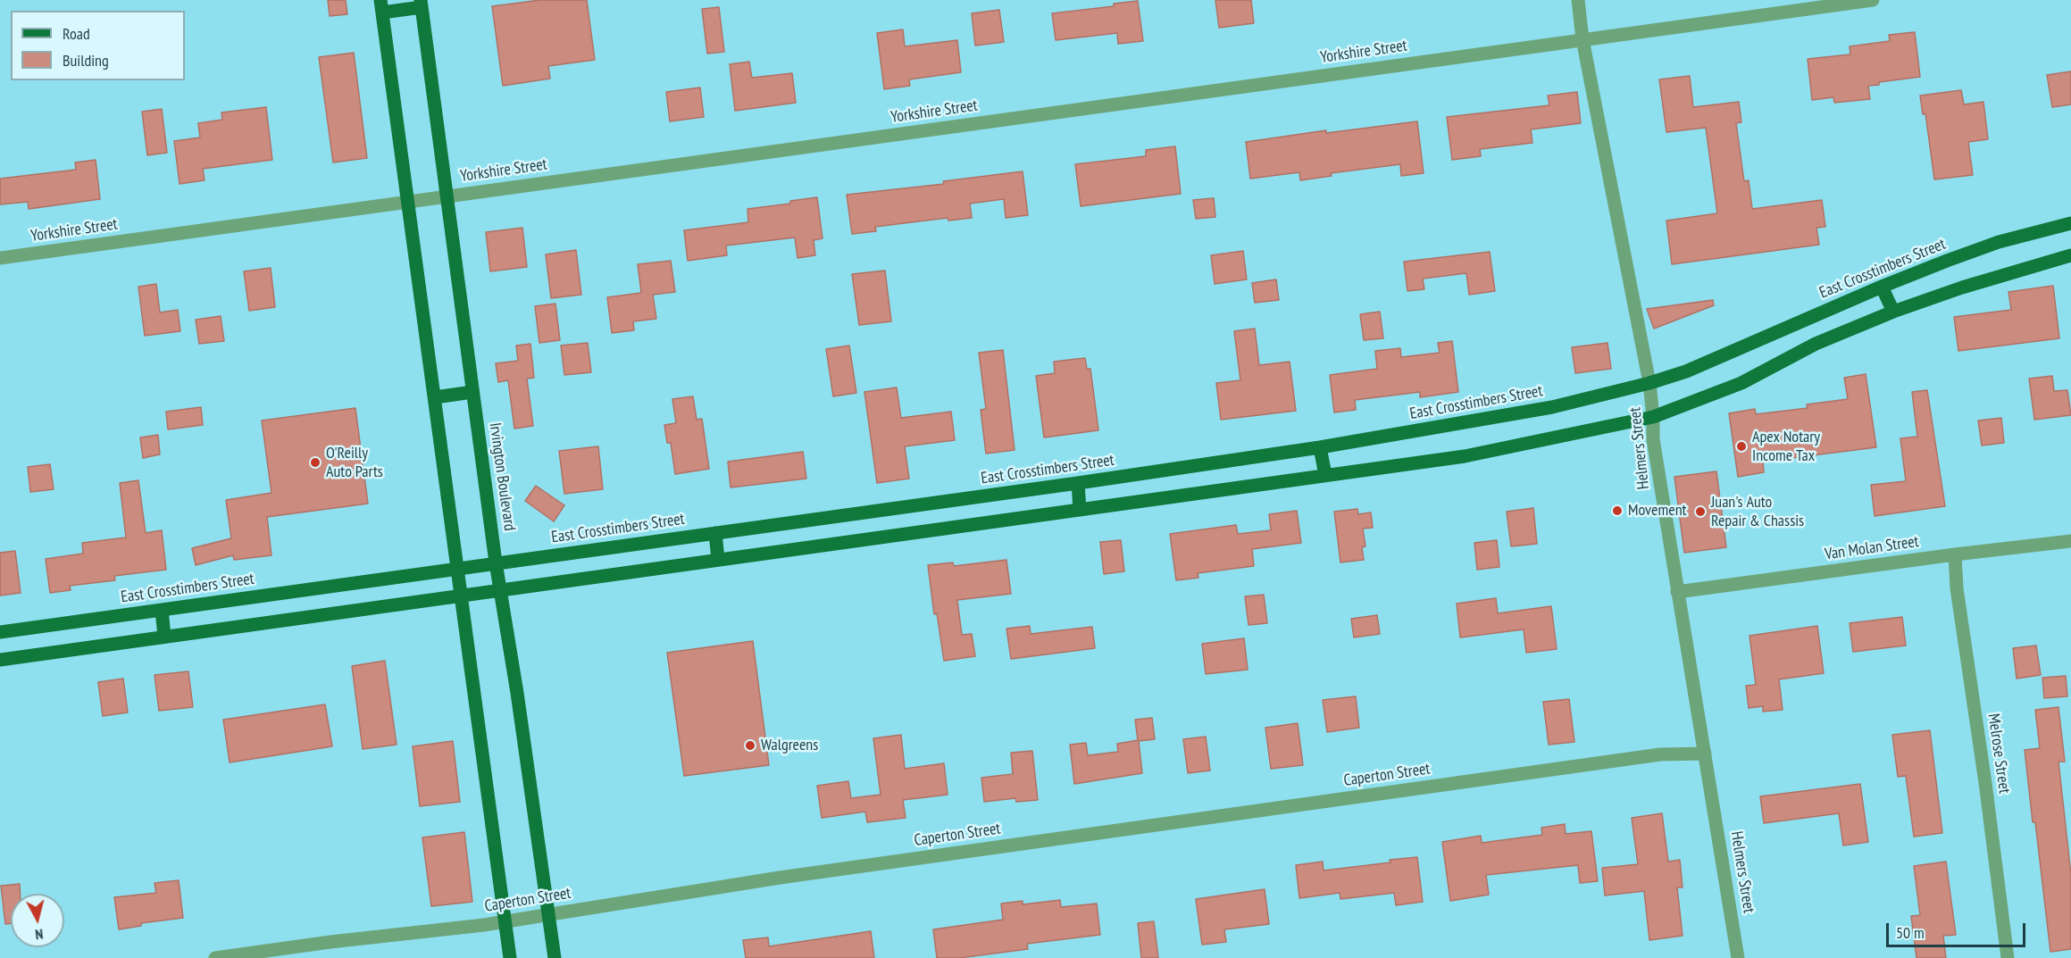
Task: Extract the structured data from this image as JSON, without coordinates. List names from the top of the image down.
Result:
{
  "streets": {
    "main road": ["East Crosstimbers Street", "Irvington Boulevard"],
    "street": [
      "Yorkshire Street",
      "Helmers Street",
      "Van Molan Street",
      "Melrose Street",
      "Caperton Street"
    ]
  },
  "crossings": [
    ["Yorkshire Street", "Helmers Street"],
    ["Yorkshire Street", "Irvington Boulevard"],
    ["East Crosstimbers Street", "Helmers Street"],
    ["East Crosstimbers Street", "Irvington Boulevard"],
    ["Helmers Street", "Van Molan Street"],
    ["Helmers Street", "Caperton Street"],
    ["Irvington Boulevard", "Caperton Street"],
    ["Van Molan Street", "Melrose Street"]
  ],
  "places": [
    "Apex Notary Income Tax",
    "O'Reilly Auto Parts",
    "Movement",
    "Juan's Auto Repair & Chassis",
    "Walgreens"
  ],
  "legend": ["Road", "Building"],
  "scale_bar": "50 m",
  "north": "bottom"
}
